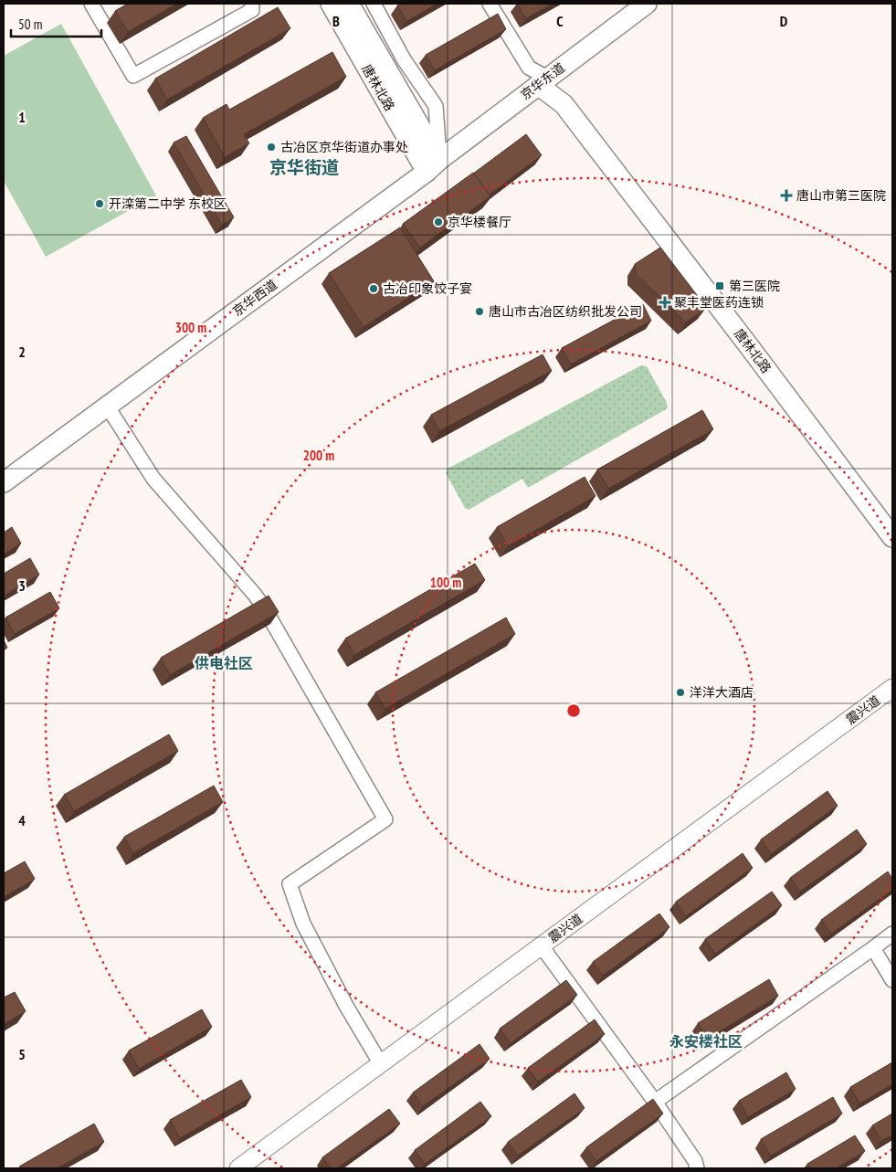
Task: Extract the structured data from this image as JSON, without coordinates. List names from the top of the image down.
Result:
{
  "streets": {
    "main road": ["京华东道", "唐林北路", "京华西道"],
    "street": ["震兴道"]
  },
  "crossings": [
    ["京华东道", "唐林北路"],
    ["京华东道", "京华西道"],
    ["唐林北路", "京华西道"]
  ],
  "districts": ["京华街道", "供电社区", "永安楼社区"],
  "places": {
    "other": [
      "古冶区京华街道办事处",
      "开滦第二中学 东校区",
      "京华楼餐厅",
      "古冶印象饺子宴",
      "唐山市古冶区纺织批发公司",
      "洋洋大酒店"
    ],
    "health": ["唐山市第三医院", "聚丰堂医药连锁"],
    "transit": ["第三医院"]
  },
  "scale_bar": "50 m",
  "grid": {
    "columns": ["B", "C", "D"],
    "rows": [
      "1",
      "2",
      "3",
      "4",
      "5"
    ]
  },
  "rings": ["300 m", "200 m", "100 m"]
}
